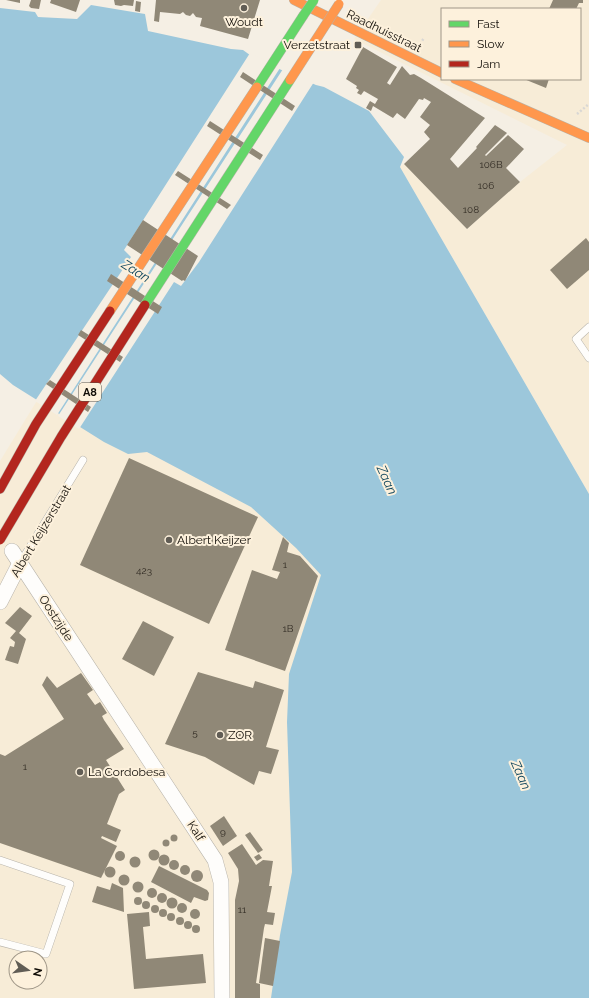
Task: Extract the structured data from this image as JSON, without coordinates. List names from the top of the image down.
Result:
{
  "streets": {
    "main road": ["Raadhuisstraat", "A8"],
    "street": ["Albert Keijzerstraat", "Oostzijde", "Kalf"]
  },
  "crossings": [
    ["Albert Keijzerstraat", "Oostzijde"],
    ["Oostzijde", "Kalf"]
  ],
  "water": ["Zaan"],
  "places": {
    "other": [
      "Woudt",
      "Albert Keijzer",
      "ZOR",
      "La Cordobesa"
    ],
    "transit": ["Verzetstraat"]
  },
  "house_numbers": [
    "106B",
    "106",
    "108",
    "1",
    "423",
    "1B",
    "5",
    "1",
    "9",
    "11"
  ],
  "legend": ["Fast", "Slow", "Jam"],
  "north": "right"
}
